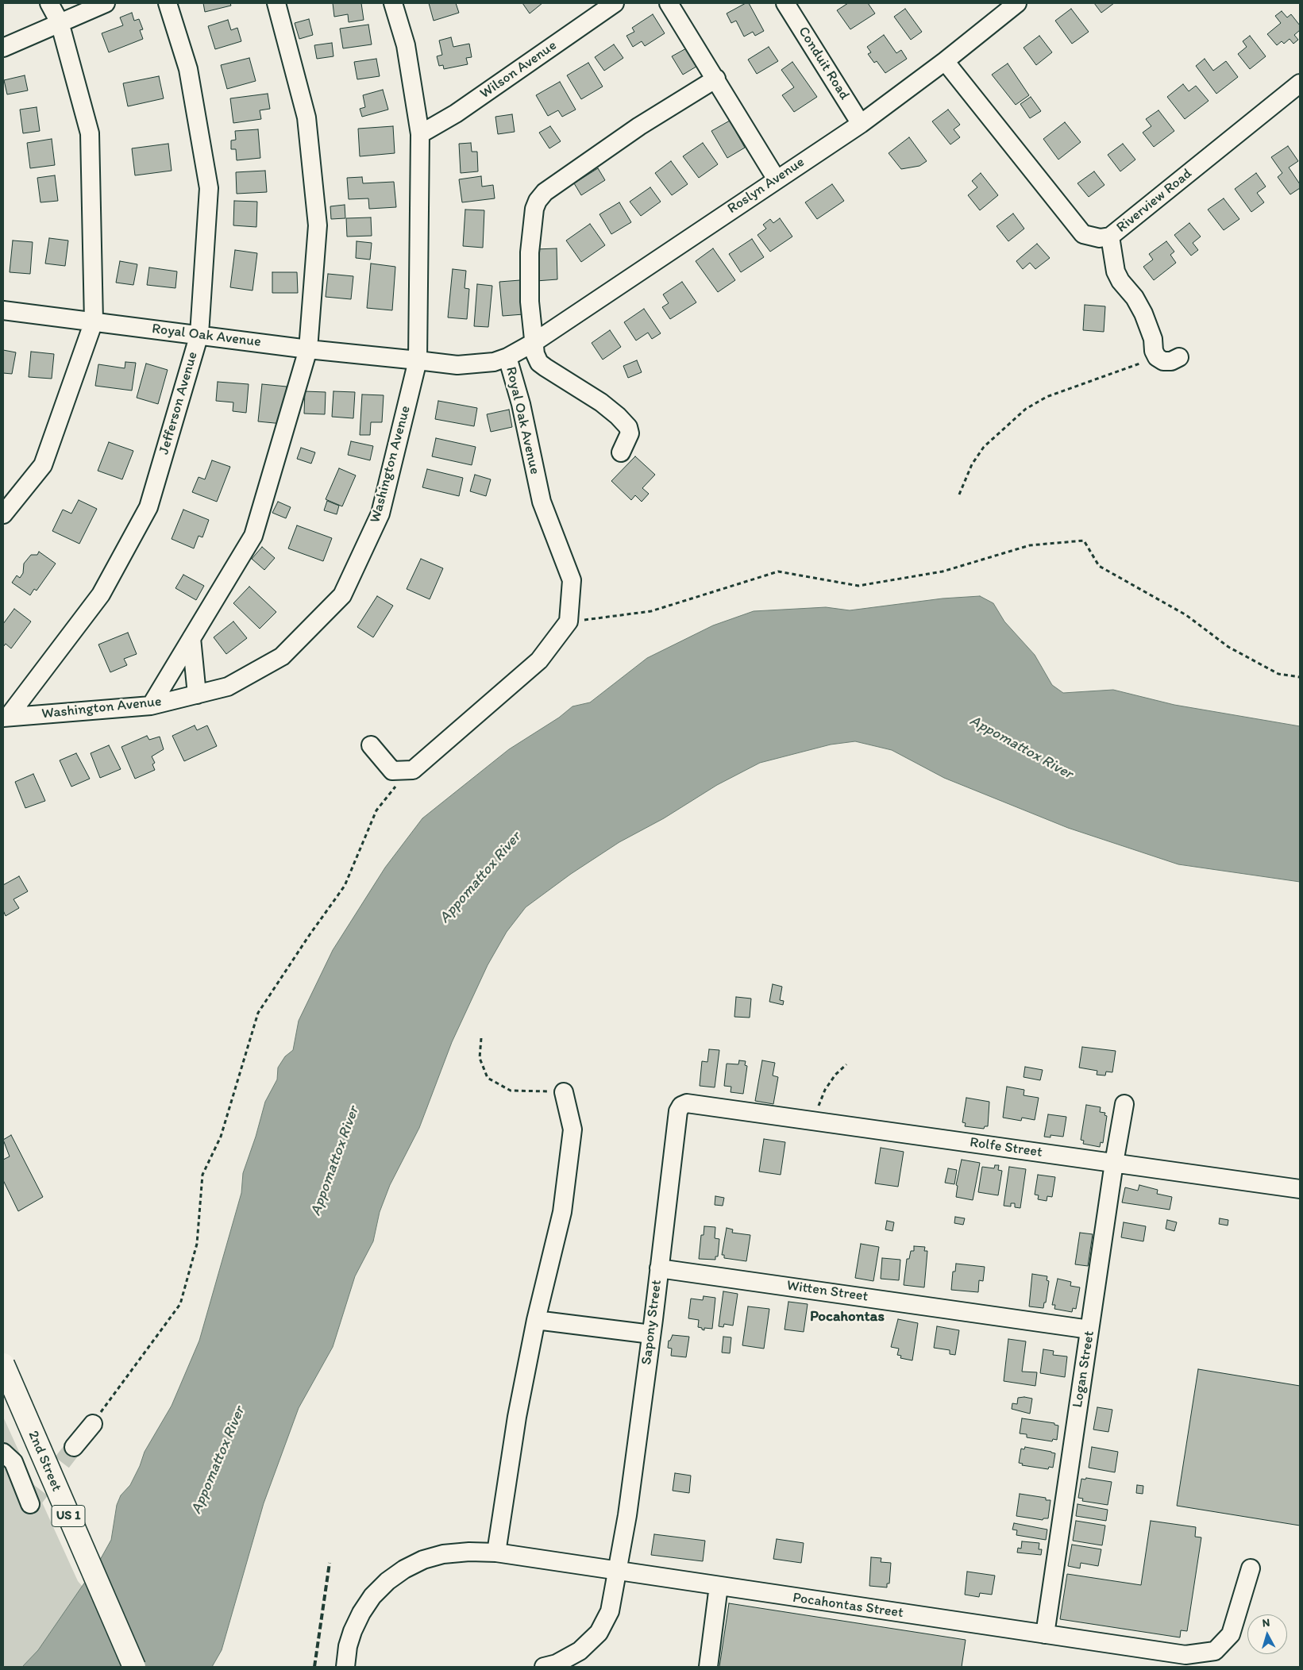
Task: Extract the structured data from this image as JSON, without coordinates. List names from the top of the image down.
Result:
{
  "streets": {
    "main road": ["2nd Street", "US 1"],
    "street": [
      "Conduit Road",
      "Wilson Avenue",
      "Roslyn Avenue",
      "Riverview Road",
      "Royal Oak Avenue",
      "Jefferson Avenue",
      "Washington Avenue",
      "Rolfe Street",
      "Witten Street",
      "Sapony Street",
      "Logan Street",
      "Pocahontas Street"
    ]
  },
  "crossings": [
    ["Conduit Road", "Roslyn Avenue"],
    ["Wilson Avenue", "Washington Avenue"],
    ["Roslyn Avenue", "Riverview Road"],
    ["Roslyn Avenue", "Royal Oak Avenue"],
    ["Royal Oak Avenue", "Jefferson Avenue"],
    ["Royal Oak Avenue", "Washington Avenue"],
    ["Jefferson Avenue", "Washington Avenue"],
    ["Rolfe Street", "Sapony Street"],
    ["Rolfe Street", "Logan Street"],
    ["Witten Street", "Sapony Street"],
    ["Witten Street", "Logan Street"],
    ["Sapony Street", "Pocahontas Street"],
    ["Logan Street", "Pocahontas Street"]
  ],
  "districts": ["Pocahontas"],
  "water": ["Appomattox River"],
  "north": "top"
}
